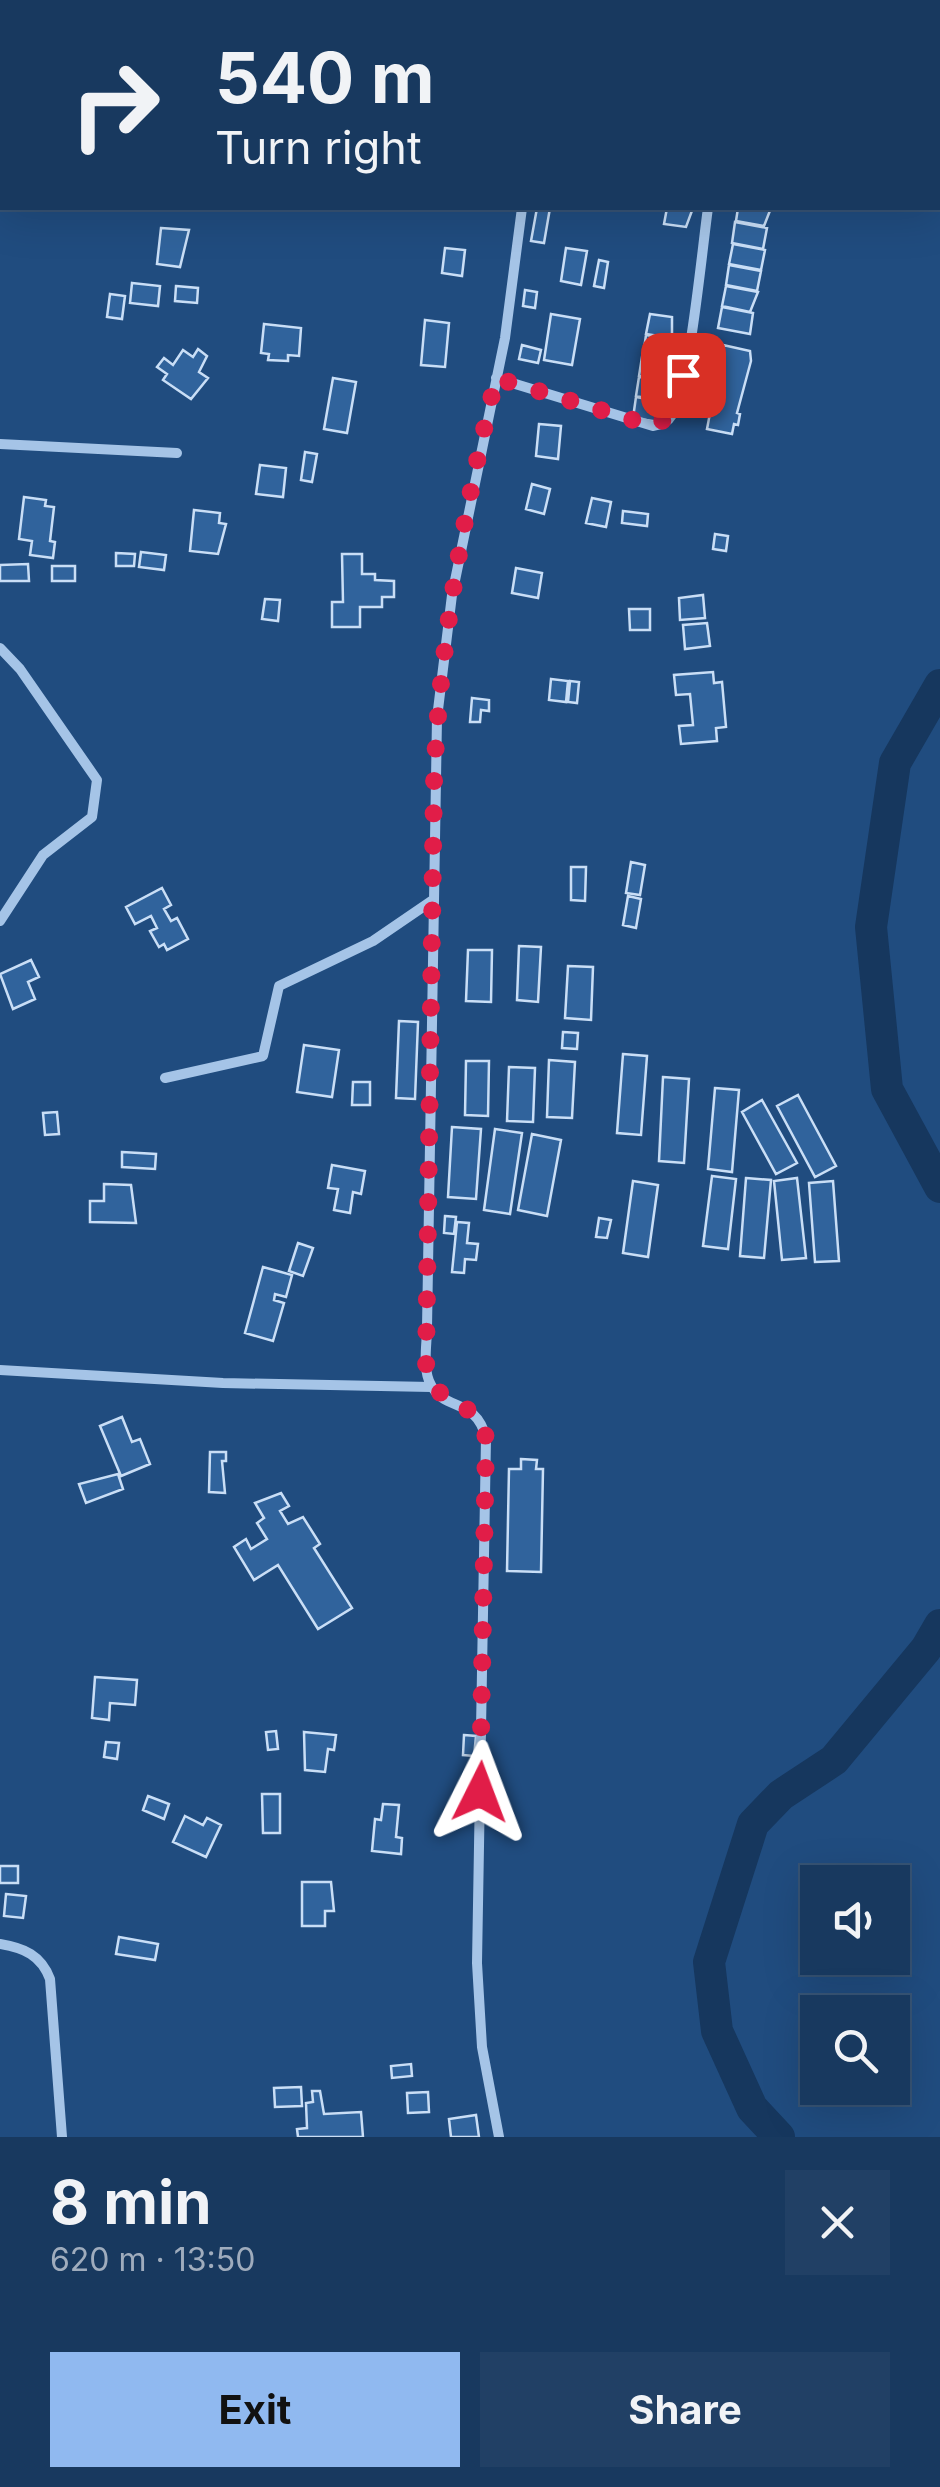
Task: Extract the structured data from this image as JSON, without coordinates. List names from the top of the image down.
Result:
{
  "page": {
    "turn": ["540 m", "Turn right"],
    "heading": ["8 min", "620 m · 13:50"],
    "buttons": ["Exit", "Share"]
  }
}
